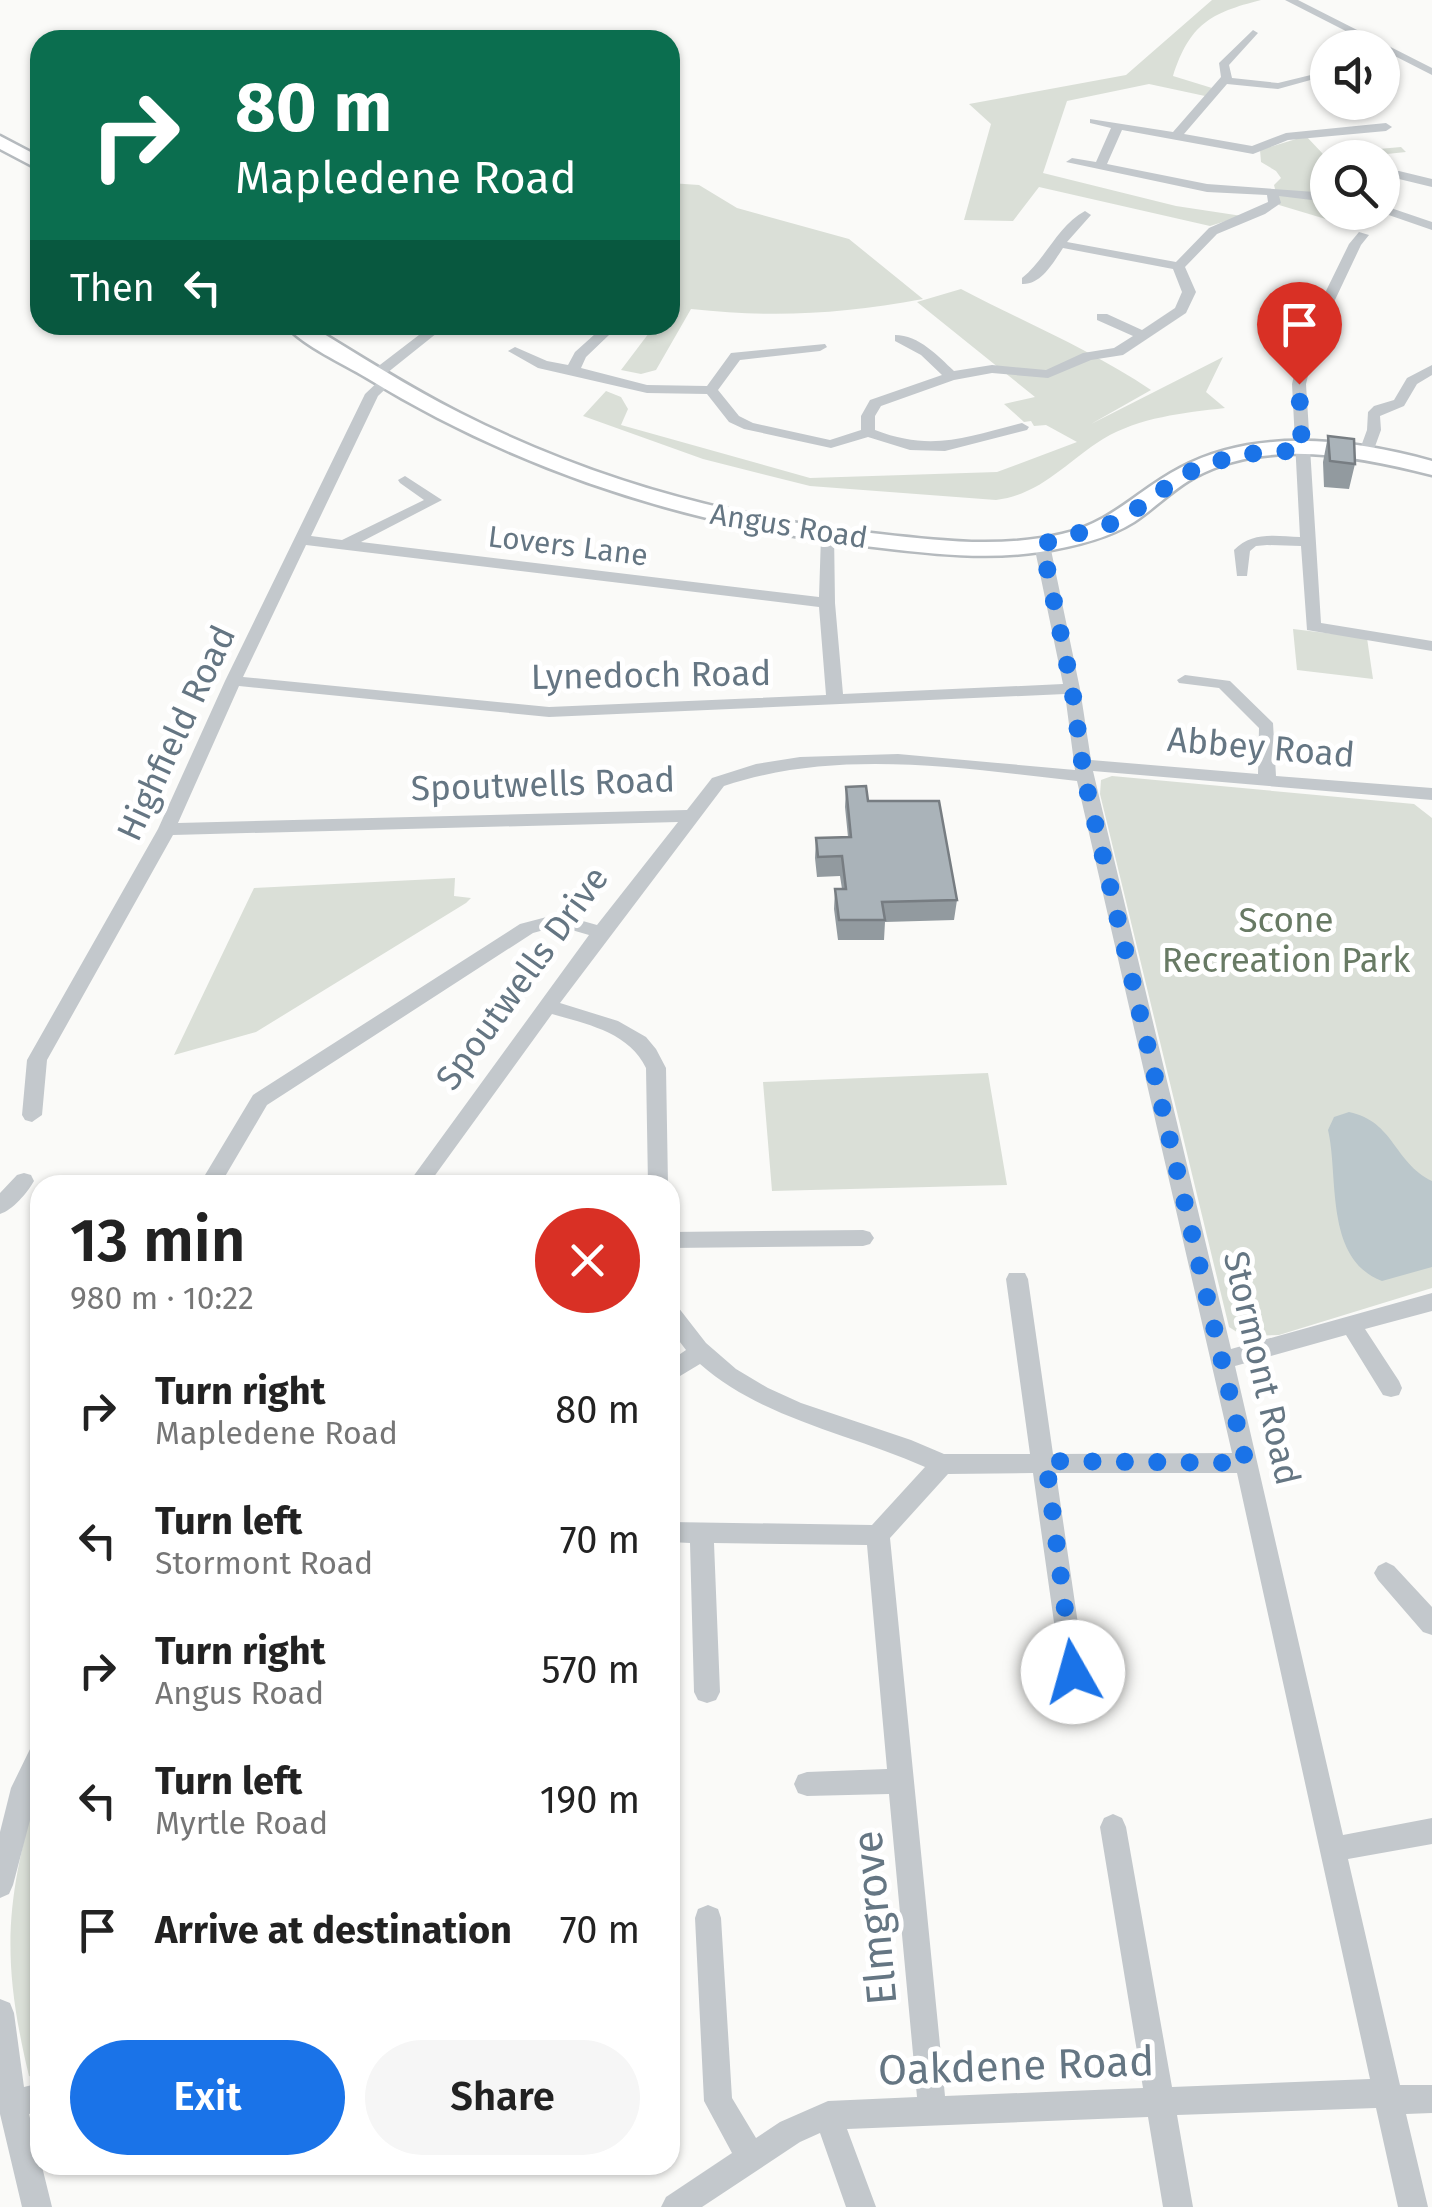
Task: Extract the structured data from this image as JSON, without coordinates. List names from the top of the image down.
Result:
{
  "streets": {
    "main road": ["Angus Road"],
    "street": [
      "Lovers Lane",
      "Lynedoch Road",
      "Highfield Road",
      "Abbey Road",
      "Spoutwells Road",
      "Spoutwells Drive",
      "Stormont Road",
      "Elmgrove",
      "Oakdene Road"
    ]
  },
  "crossings": [
    ["Angus Road", "Highfield Road"],
    ["Angus Road", "Stormont Road"],
    ["Lovers Lane", "Highfield Road"],
    ["Lynedoch Road", "Highfield Road"],
    ["Lynedoch Road", "Stormont Road"],
    ["Highfield Road", "Spoutwells Road"],
    ["Abbey Road", "Spoutwells Road"],
    ["Abbey Road", "Stormont Road"],
    ["Spoutwells Road", "Spoutwells Drive"],
    ["Spoutwells Road", "Stormont Road"],
    ["Stormont Road", "Oakdene Road"],
    ["Elmgrove", "Oakdene Road"]
  ],
  "parks": ["Scone Recreation Park"],
  "page": {
    "turn": ["80 m", "Mapledene Road"],
    "then": "Then",
    "heading": ["13 min", "980 m · 10:22"],
    "list": [
      {
        "name": "Turn right",
        "note": "Mapledene Road",
        "value": "80 m"
      },
      {
        "name": "Turn left",
        "note": "Stormont Road",
        "value": "70 m"
      },
      {
        "name": "Turn right",
        "note": "Angus Road",
        "value": "570 m"
      },
      {
        "name": "Turn left",
        "note": "Myrtle Road",
        "value": "190 m"
      },
      {
        "name": "Arrive at destination",
        "value": "70 m"
      }
    ],
    "buttons": ["Exit", "Share"]
  }
}
